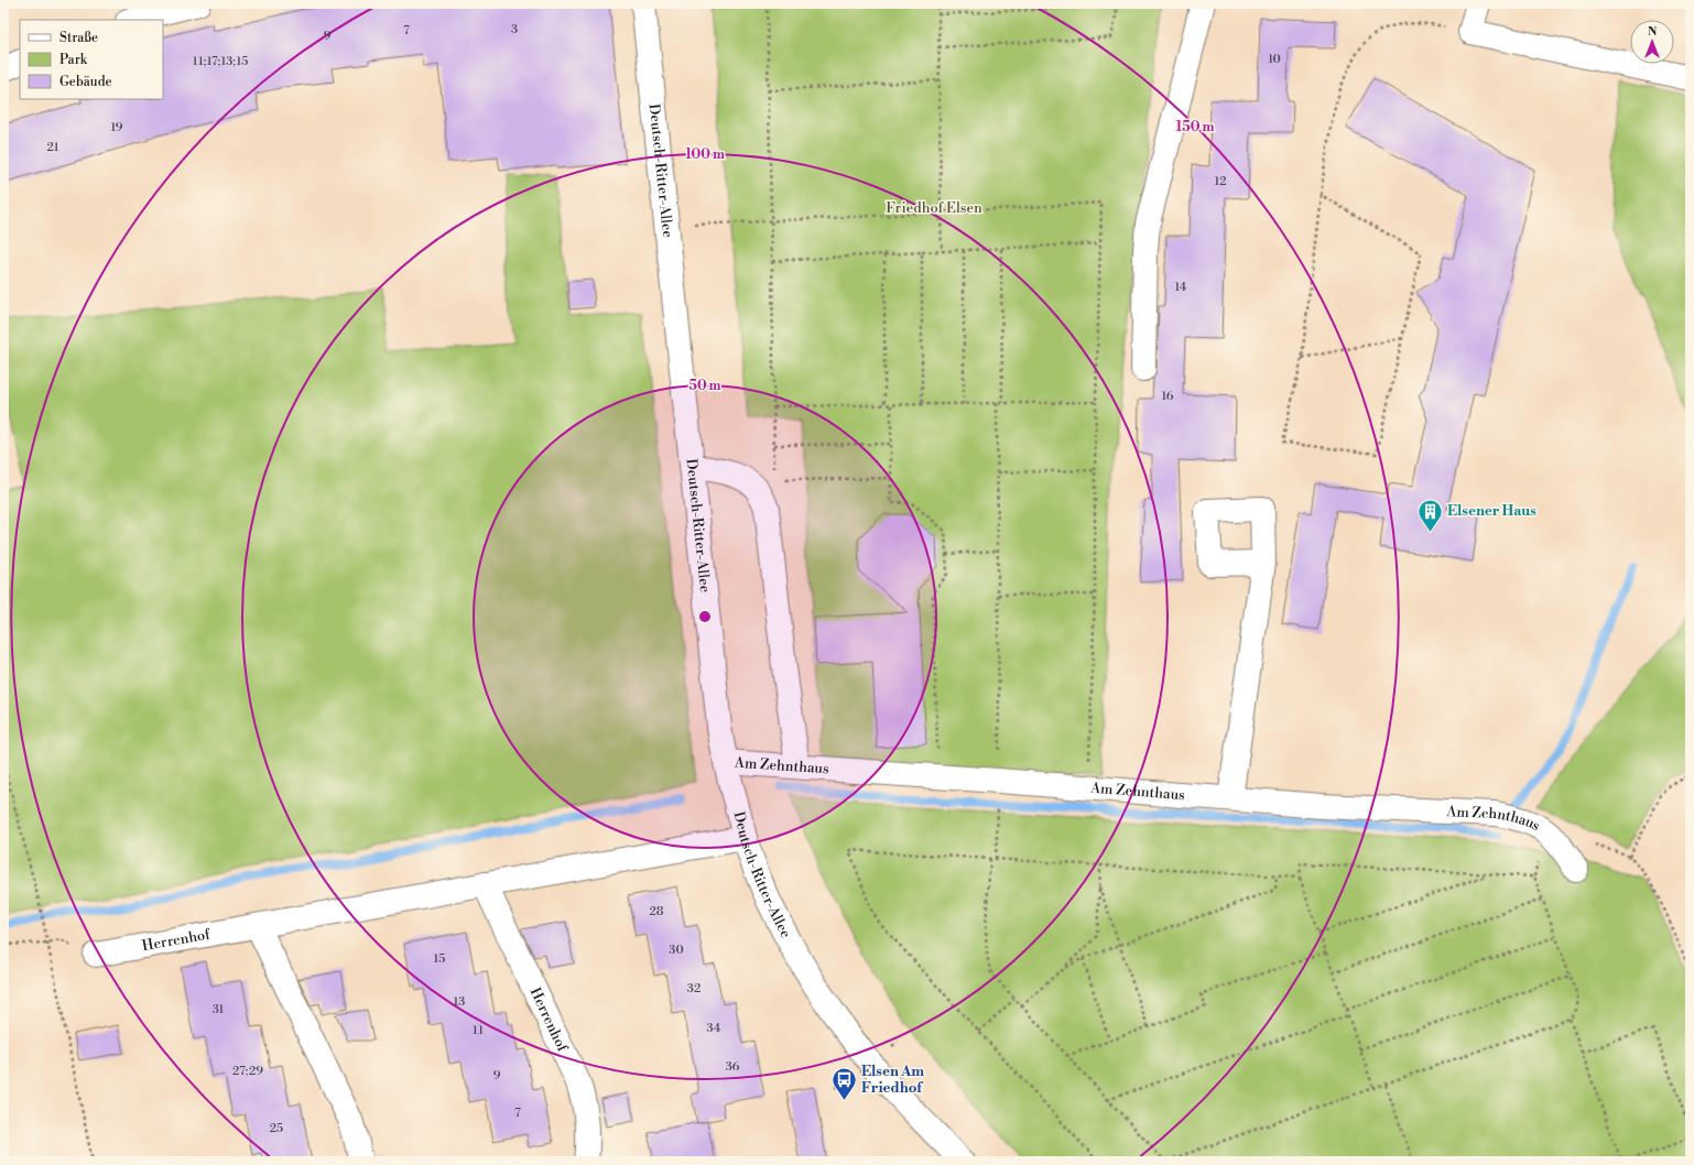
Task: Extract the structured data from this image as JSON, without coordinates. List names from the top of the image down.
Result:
{
  "streets": {
    "street": ["Deutsch-Ritter-Allee", "Am Zehnthaus", "Herrenhof"]
  },
  "crossings": [
    ["Deutsch-Ritter-Allee", "Am Zehnthaus"],
    ["Deutsch-Ritter-Allee", "Herrenhof"]
  ],
  "parks": ["Friedhof Elsen"],
  "places": {
    "building": ["Elsener Haus"],
    "bus stop": ["Elsen Am Friedhof"]
  },
  "house_numbers": [
    "3",
    "7",
    "9",
    "10",
    "11;17;13;15",
    "19",
    "21",
    "12",
    "14",
    "16",
    "28",
    "30",
    "15",
    "32",
    "13",
    "31",
    "34",
    "11",
    "36",
    "27;29",
    "9",
    "7",
    "25"
  ],
  "legend": ["Straße", "Park", "Gebäude"],
  "north": "top",
  "rings": ["150 m", "100 m", "50 m"]
}
